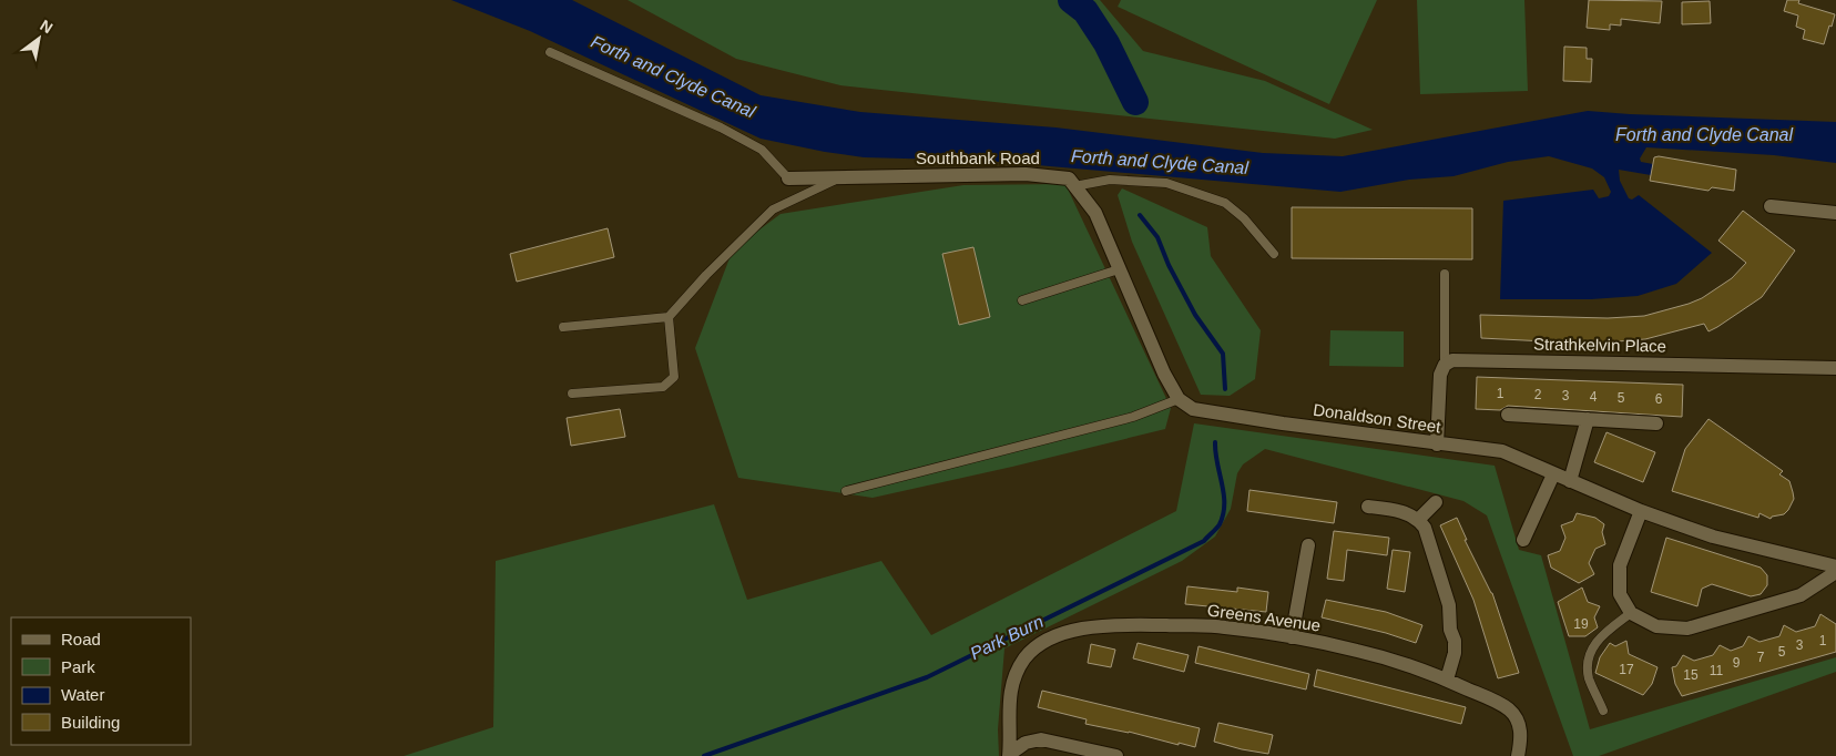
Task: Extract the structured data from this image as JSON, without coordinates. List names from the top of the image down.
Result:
{
  "streets": {
    "street": [
      "Southbank Road",
      "Strathkelvin Place",
      "Donaldson Street",
      "Greens Avenue"
    ]
  },
  "crossings": [
    ["Southbank Road", "Donaldson Street"]
  ],
  "water": ["Forth and Clyde Canal", "Park Burn"],
  "house_numbers": [
    "1",
    "2",
    "3",
    "4",
    "5",
    "6",
    "19",
    "1",
    "3",
    "5",
    "7",
    "9",
    "17",
    "11",
    "15"
  ],
  "legend": [
    "Road",
    "Park",
    "Water",
    "Building"
  ],
  "north": "top right"
}
